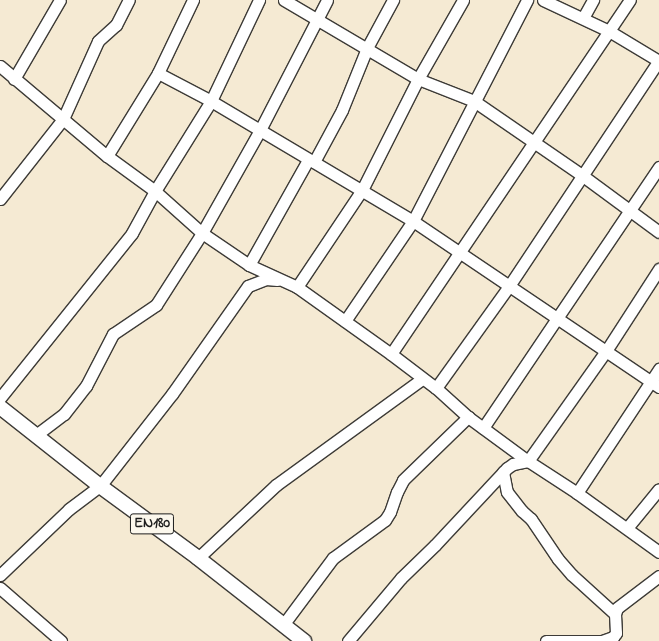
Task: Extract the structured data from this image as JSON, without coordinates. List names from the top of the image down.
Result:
{
  "streets": {
    "main road": ["EN180"]
  }
}
